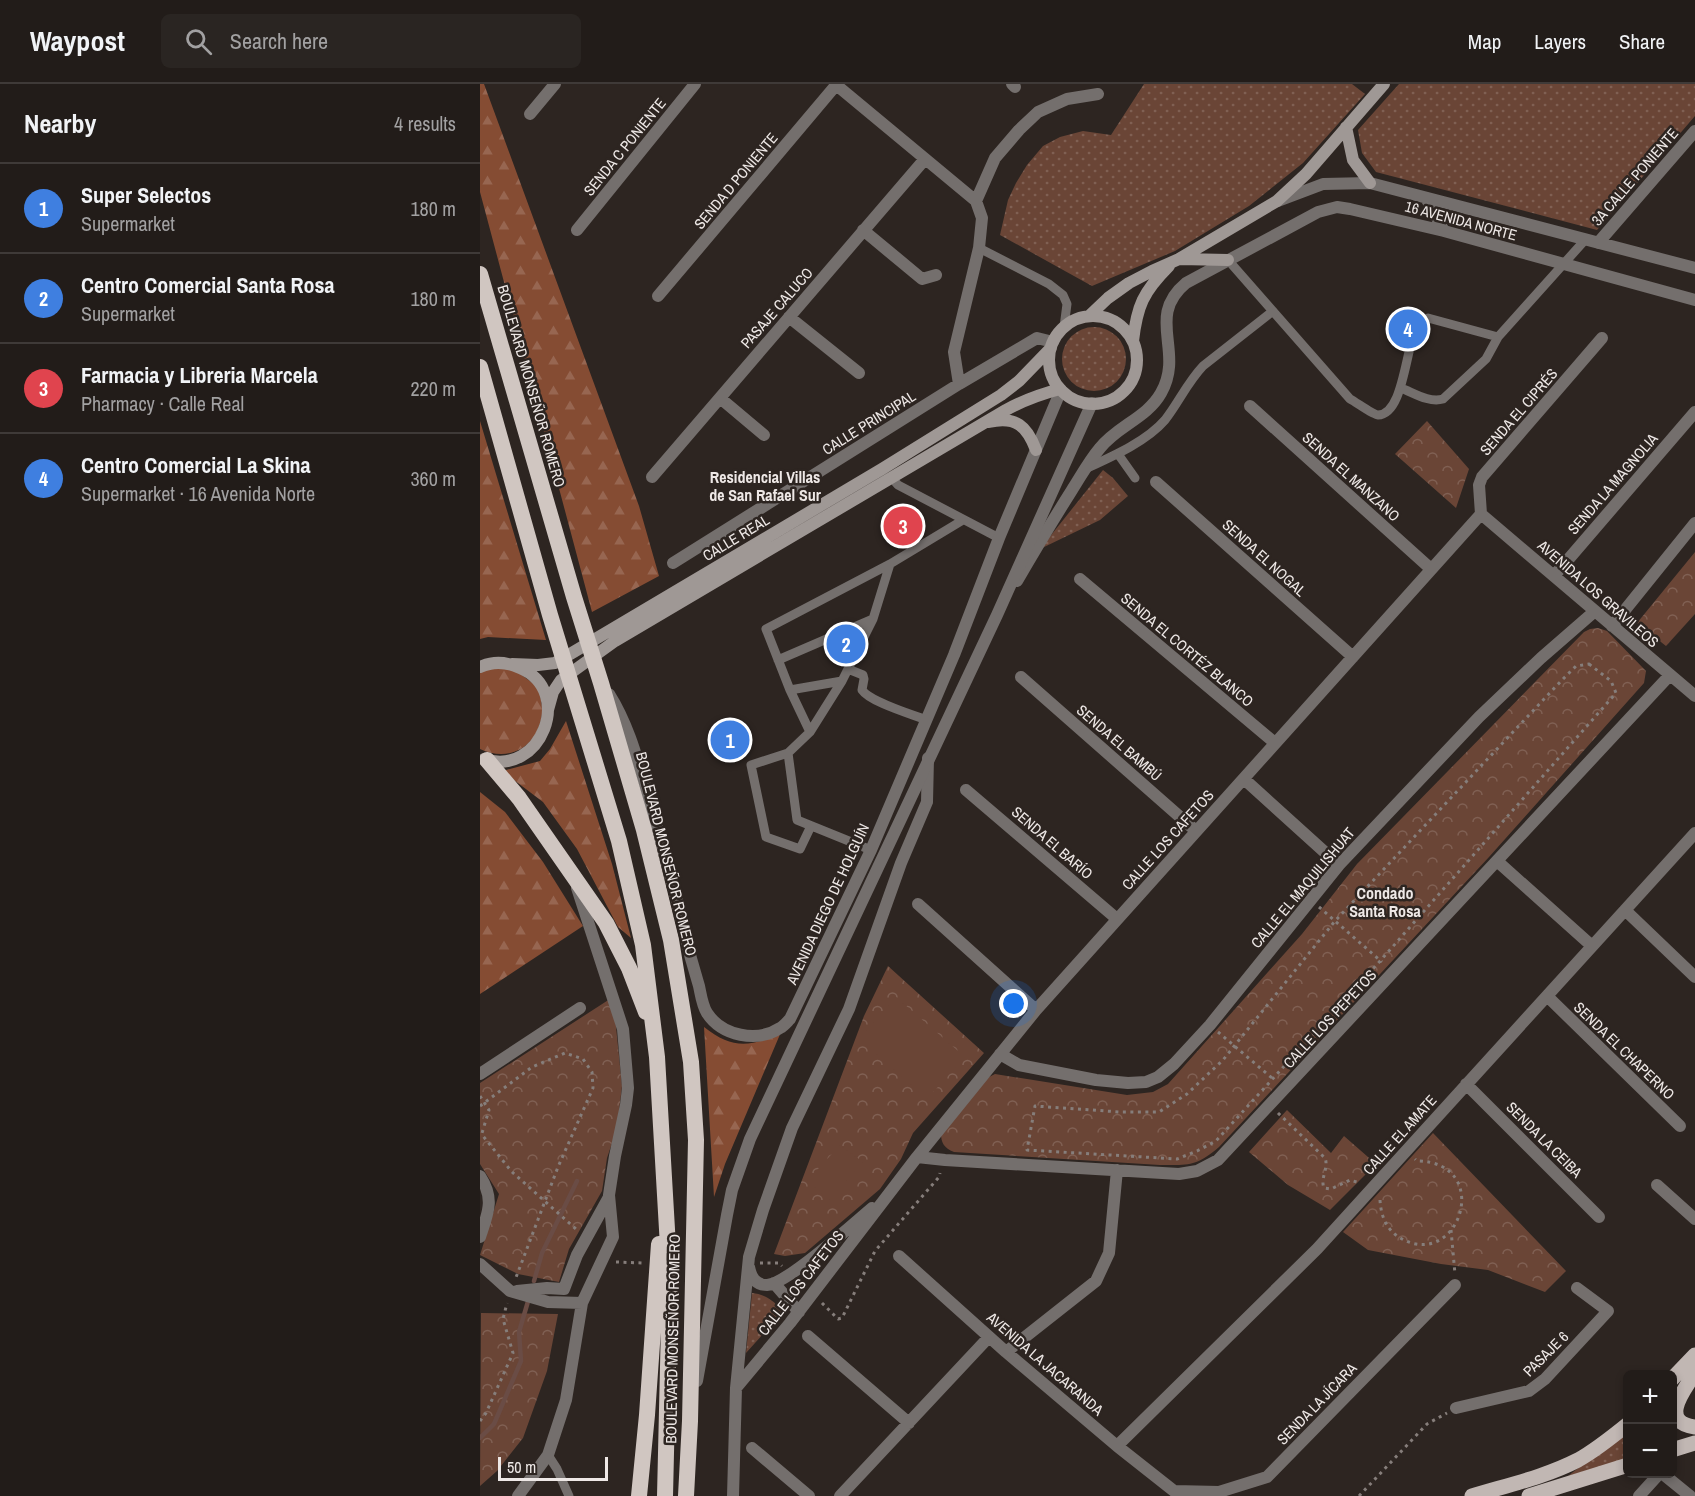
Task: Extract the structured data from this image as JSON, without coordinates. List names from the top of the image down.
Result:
{
  "streets": {
    "highway": ["BOULEVARD MONSEÑOR ROMERO"],
    "main road": ["CALLE REAL"],
    "street": [
      "SENDA C PONIENTE",
      "3A CALLE PONIENTE",
      "SENDA D PONIENTE",
      "16 AVENIDA NORTE",
      "PASAJE CALUCO",
      "SENDA EL CIPRÉS",
      "CALLE PRINCIPAL",
      "SENDA EL MANZANO",
      "SENDA LA MAGNOLIA",
      "SENDA EL NOGAL",
      "AVENIDA LOS GRAVILEOS",
      "SENDA EL CORTÉZ BLANCO",
      "SENDA EL BAMBÚ",
      "CALLE LOS CAFETOS",
      "SENDA EL BARÍO",
      "CALLE EL MAQUILISHUAT",
      "AVENIDA DIEGO DE HOLGUÍN",
      "CALLE LOS PEPETOS",
      "SENDA EL CHAPERNO",
      "CALLE EL AMATE",
      "SENDA LA CEIBA",
      "PASAJE 6",
      "AVENIDA LA JACARANDA",
      "SENDA LA JÍCARA"
    ]
  },
  "crossings": [
    ["3A CALLE PONIENTE", "16 AVENIDA NORTE"],
    ["16 AVENIDA NORTE", "AVENIDA DIEGO DE HOLGUÍN"],
    ["BOULEVARD MONSEÑOR ROMERO", "AVENIDA DIEGO DE HOLGUÍN"],
    ["SENDA EL CIPRÉS", "AVENIDA LOS GRAVILEOS"],
    ["SENDA EL CIPRÉS", "CALLE LOS CAFETOS"],
    ["CALLE PRINCIPAL", "CALLE REAL"],
    ["CALLE PRINCIPAL", "AVENIDA DIEGO DE HOLGUÍN"],
    ["SENDA EL MANZANO", "CALLE LOS CAFETOS"],
    ["SENDA LA MAGNOLIA", "AVENIDA LOS GRAVILEOS"],
    ["CALLE REAL", "AVENIDA DIEGO DE HOLGUÍN"],
    ["SENDA EL NOGAL", "CALLE LOS CAFETOS"],
    ["AVENIDA LOS GRAVILEOS", "CALLE LOS CAFETOS"],
    ["AVENIDA LOS GRAVILEOS", "CALLE EL MAQUILISHUAT"],
    ["AVENIDA LOS GRAVILEOS", "CALLE LOS PEPETOS"],
    ["SENDA EL CORTÉZ BLANCO", "CALLE LOS CAFETOS"],
    ["SENDA EL BAMBÚ", "CALLE LOS CAFETOS"],
    ["CALLE LOS CAFETOS", "SENDA EL BARÍO"],
    ["CALLE LOS CAFETOS", "CALLE EL MAQUILISHUAT"],
    ["CALLE LOS CAFETOS", "CALLE LOS PEPETOS"],
    ["SENDA EL CHAPERNO", "CALLE EL AMATE"],
    ["CALLE EL AMATE", "SENDA LA CEIBA"],
    ["CALLE EL AMATE", "AVENIDA LA JACARANDA"],
    ["AVENIDA LA JACARANDA", "SENDA LA JÍCARA"]
  ],
  "districts": ["Residencial Villas de San Rafael Sur", "Condado Santa Rosa"],
  "scale_bar": "50 m",
  "page": {
    "header": "Waypost",
    "search": "Search here",
    "nav": ["Map", "Layers", "Share"],
    "heading": ["Nearby", "4 results"],
    "list": [
      {
        "mark": "1",
        "name": "Super Selectos",
        "note": "Supermarket",
        "value": "180 m"
      },
      {
        "mark": "2",
        "name": "Centro Comercial Santa Rosa",
        "note": "Supermarket",
        "value": "180 m"
      },
      {
        "mark": "3",
        "name": "Farmacia y Libreria Marcela",
        "note": "Pharmacy · Calle Real",
        "value": "220 m"
      },
      {
        "mark": "4",
        "name": "Centro Comercial La Skina",
        "note": "Supermarket · 16 Avenida Norte",
        "value": "360 m"
      }
    ],
    "pins": [
      "4",
      "3",
      "2",
      "1"
    ],
    "map_buttons": ["+", "−"],
    "scale": "50 m"
  }
}
